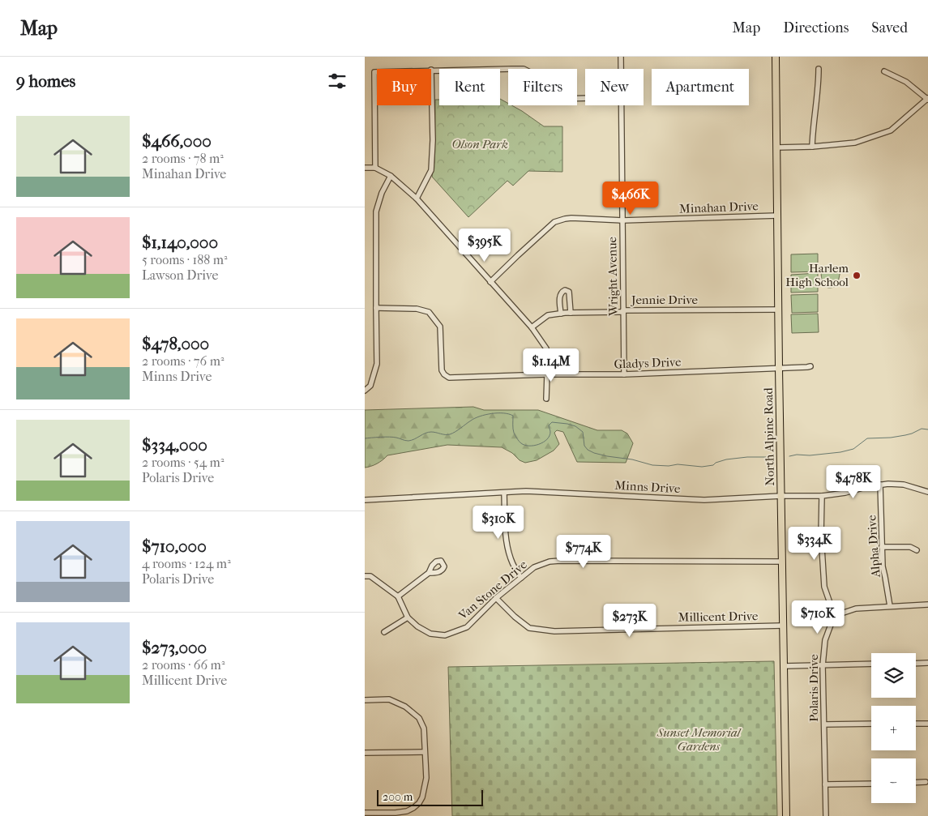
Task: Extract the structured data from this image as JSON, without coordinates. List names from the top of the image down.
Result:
{
  "streets": {
    "main road": ["North Alpine Road"],
    "street": [
      "Minahan Drive",
      "Wright Avenue",
      "Jennie Drive",
      "Gladys Drive",
      "Minns Drive",
      "Alpha Drive",
      "Van Stone Drive",
      "Millicent Drive",
      "Polaris Drive"
    ]
  },
  "crossings": [
    ["Minahan Drive", "Wright Avenue"],
    ["Minahan Drive", "North Alpine Road"],
    ["Wright Avenue", "Jennie Drive"],
    ["Wright Avenue", "Gladys Drive"],
    ["Jennie Drive", "North Alpine Road"],
    ["Gladys Drive", "North Alpine Road"],
    ["North Alpine Road", "Minns Drive"],
    ["North Alpine Road", "Van Stone Drive"],
    ["North Alpine Road", "Millicent Drive"],
    ["Minns Drive", "Alpha Drive"],
    ["Van Stone Drive", "Millicent Drive"]
  ],
  "parks": ["Olson Park", "Sunset Memorial Gardens"],
  "places": ["Harlem High School"],
  "scale_bar": "200 m",
  "page": {
    "header": "Map",
    "nav": ["Map", "Directions", "Saved"],
    "heading": "9 homes",
    "chip": [
      "Buy",
      "Rent",
      "Filters",
      "New",
      "Apartment"
    ],
    "list": [
      {
        "name": "$466,000",
        "note": "2 rooms · 78 m² · Minahan Drive"
      },
      {
        "name": "$1,140,000",
        "note": "5 rooms · 188 m² · Lawson Drive"
      },
      {
        "name": "$478,000",
        "note": "2 rooms · 76 m² · Minns Drive"
      },
      {
        "name": "$334,000",
        "note": "2 rooms · 54 m² · Polaris Drive"
      },
      {
        "name": "$710,000",
        "note": "4 rooms · 124 m² · Polaris Drive"
      },
      {
        "name": "$273,000",
        "note": "2 rooms · 66 m² · Millicent Drive"
      }
    ],
    "price": [
      "$466K",
      "$395K",
      "$1.14M",
      "$478K",
      "$310K",
      "$334K",
      "$774K",
      "$710K",
      "$273K"
    ],
    "map_buttons": ["+", "−"],
    "scale": "200 m"
  }
}
